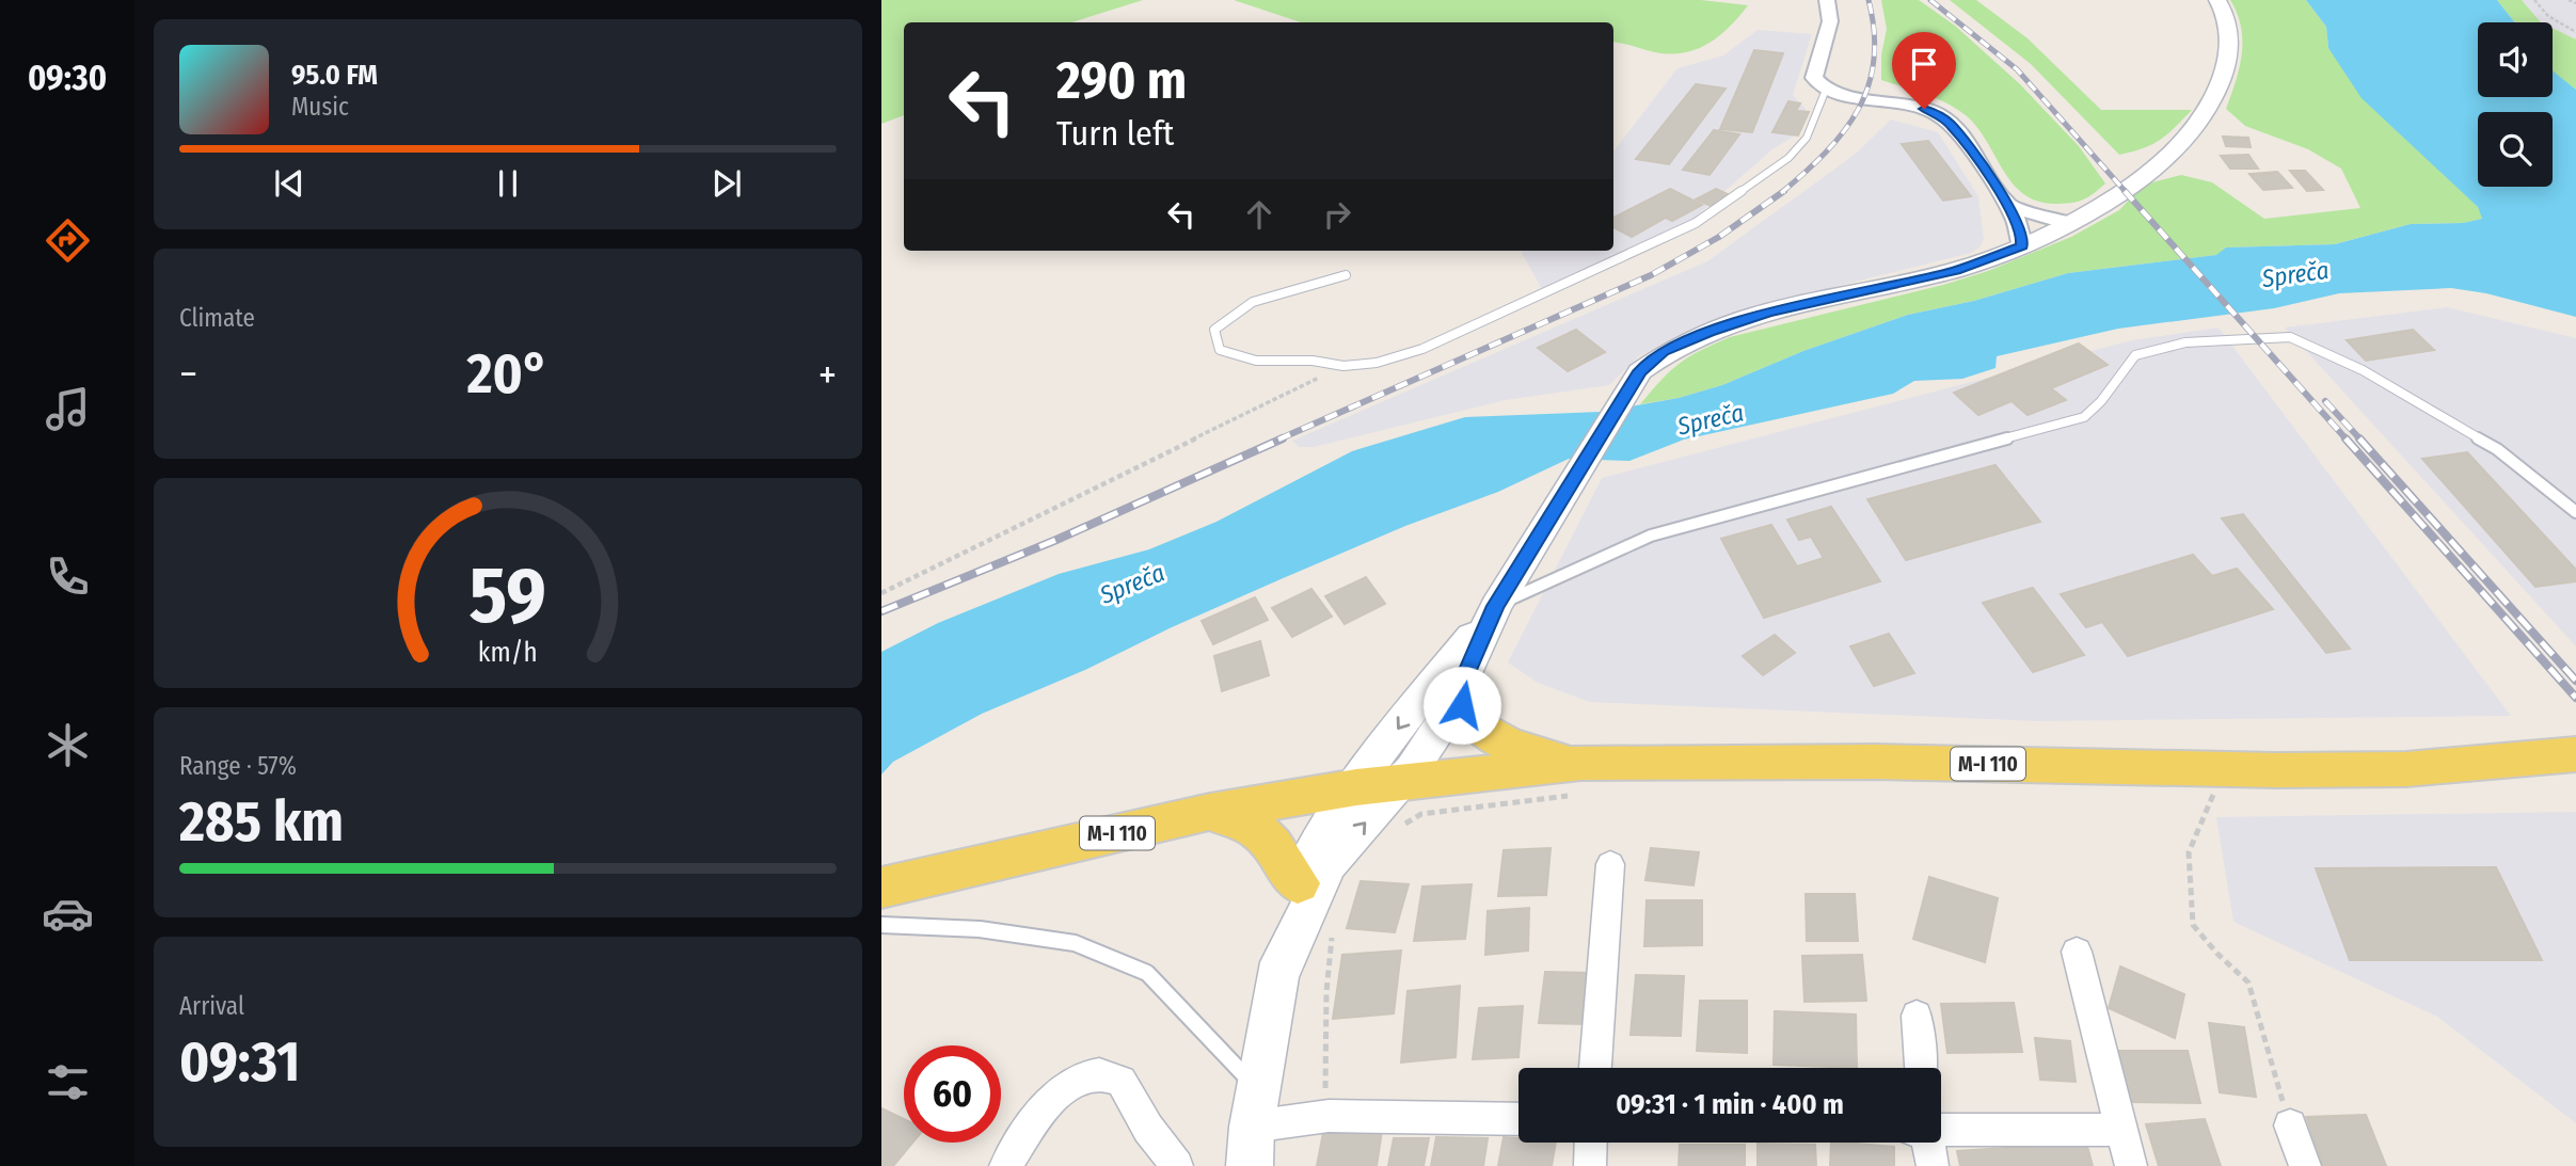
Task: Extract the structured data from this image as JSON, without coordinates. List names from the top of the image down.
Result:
{
  "streets": {
    "main road": ["M-I 110"]
  },
  "water": ["Spreča"],
  "page": {
    "tabs": "09:30",
    "turn": ["290 m", "Turn left"],
    "song": ["95.0 FM", "Music"],
    "tile": [
      "Climate",
      ["Range · 57%", "285 km"],
      ["Arrival", "09:31"]
    ],
    "heat": ["−", "20°", "+"],
    "limit": "60",
    "trip": "09:31 · 1 min · 400 m",
    "gauge": ["59", "km/h"]
  }
}
